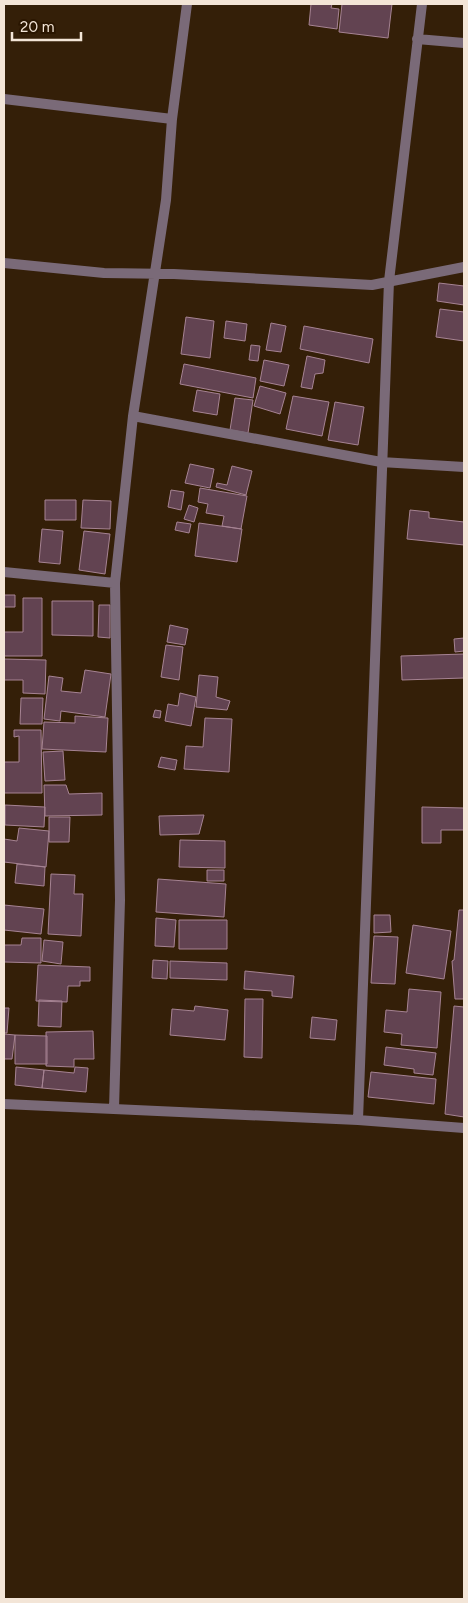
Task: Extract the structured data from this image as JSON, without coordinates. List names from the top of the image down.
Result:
{
  "scale_bar": "20 m"
}
